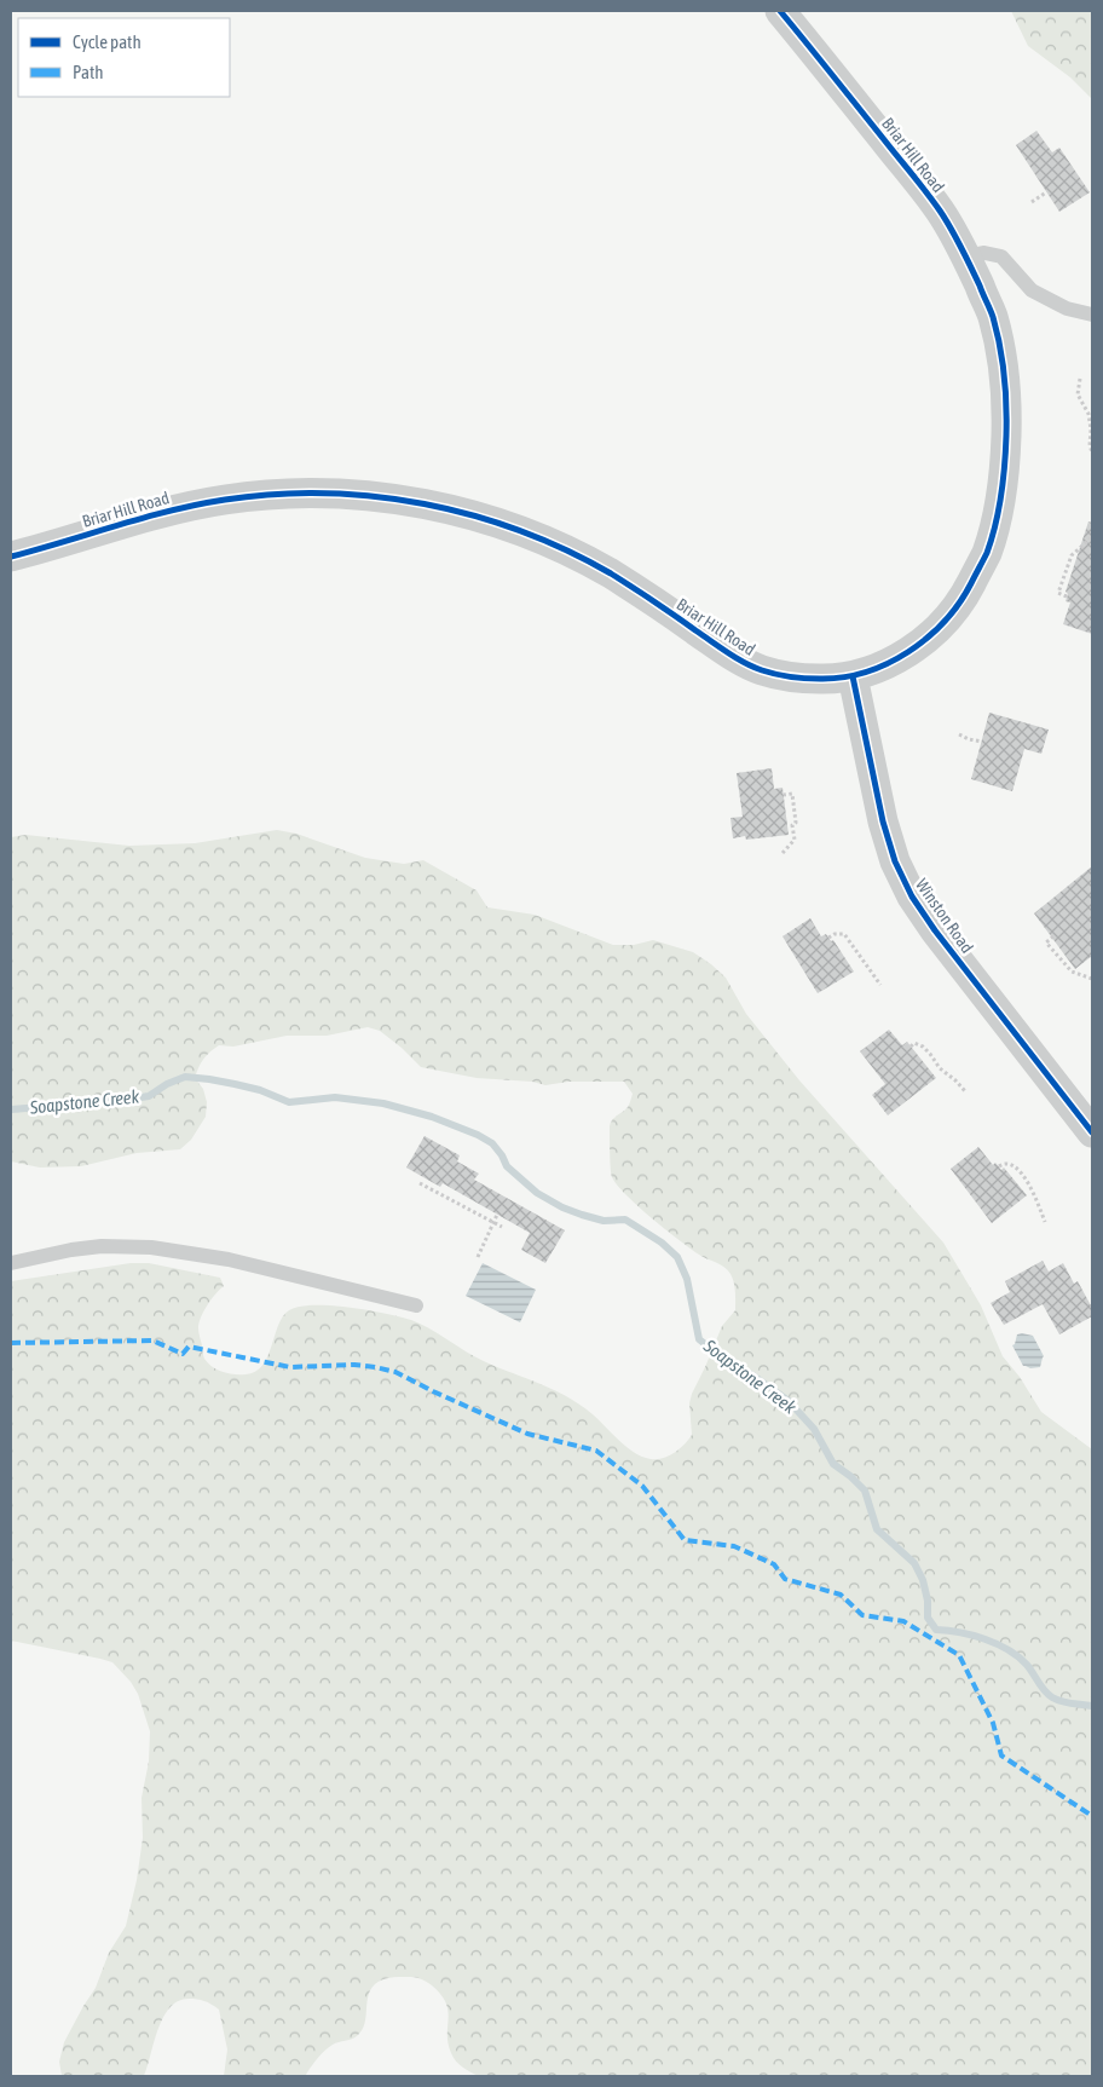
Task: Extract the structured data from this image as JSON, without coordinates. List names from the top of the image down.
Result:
{
  "streets": {
    "street": ["Briar Hill Road", "Winston Road"]
  },
  "crossings": [
    ["Briar Hill Road", "Winston Road"]
  ],
  "water": ["Soapstone Creek"],
  "legend": ["Cycle path", "Path"]
}
